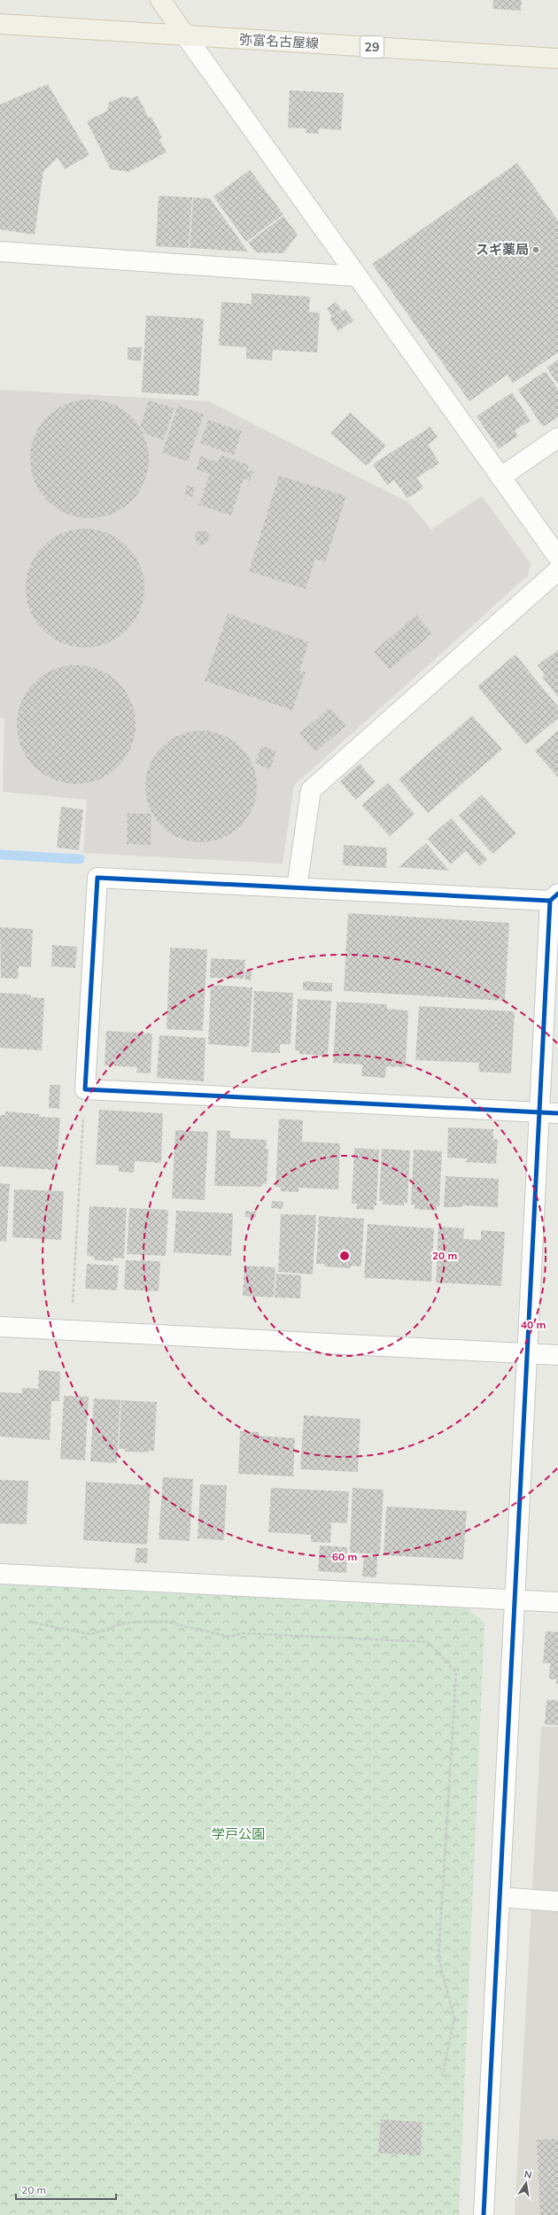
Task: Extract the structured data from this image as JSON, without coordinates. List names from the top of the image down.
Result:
{
  "streets": {
    "main road": ["弥富名古屋線", "29"]
  },
  "parks": ["学戸公園"],
  "places": ["スギ薬局"],
  "scale_bar": "20 m",
  "north": "top",
  "rings": ["20 m", "40 m", "60 m"]
}
